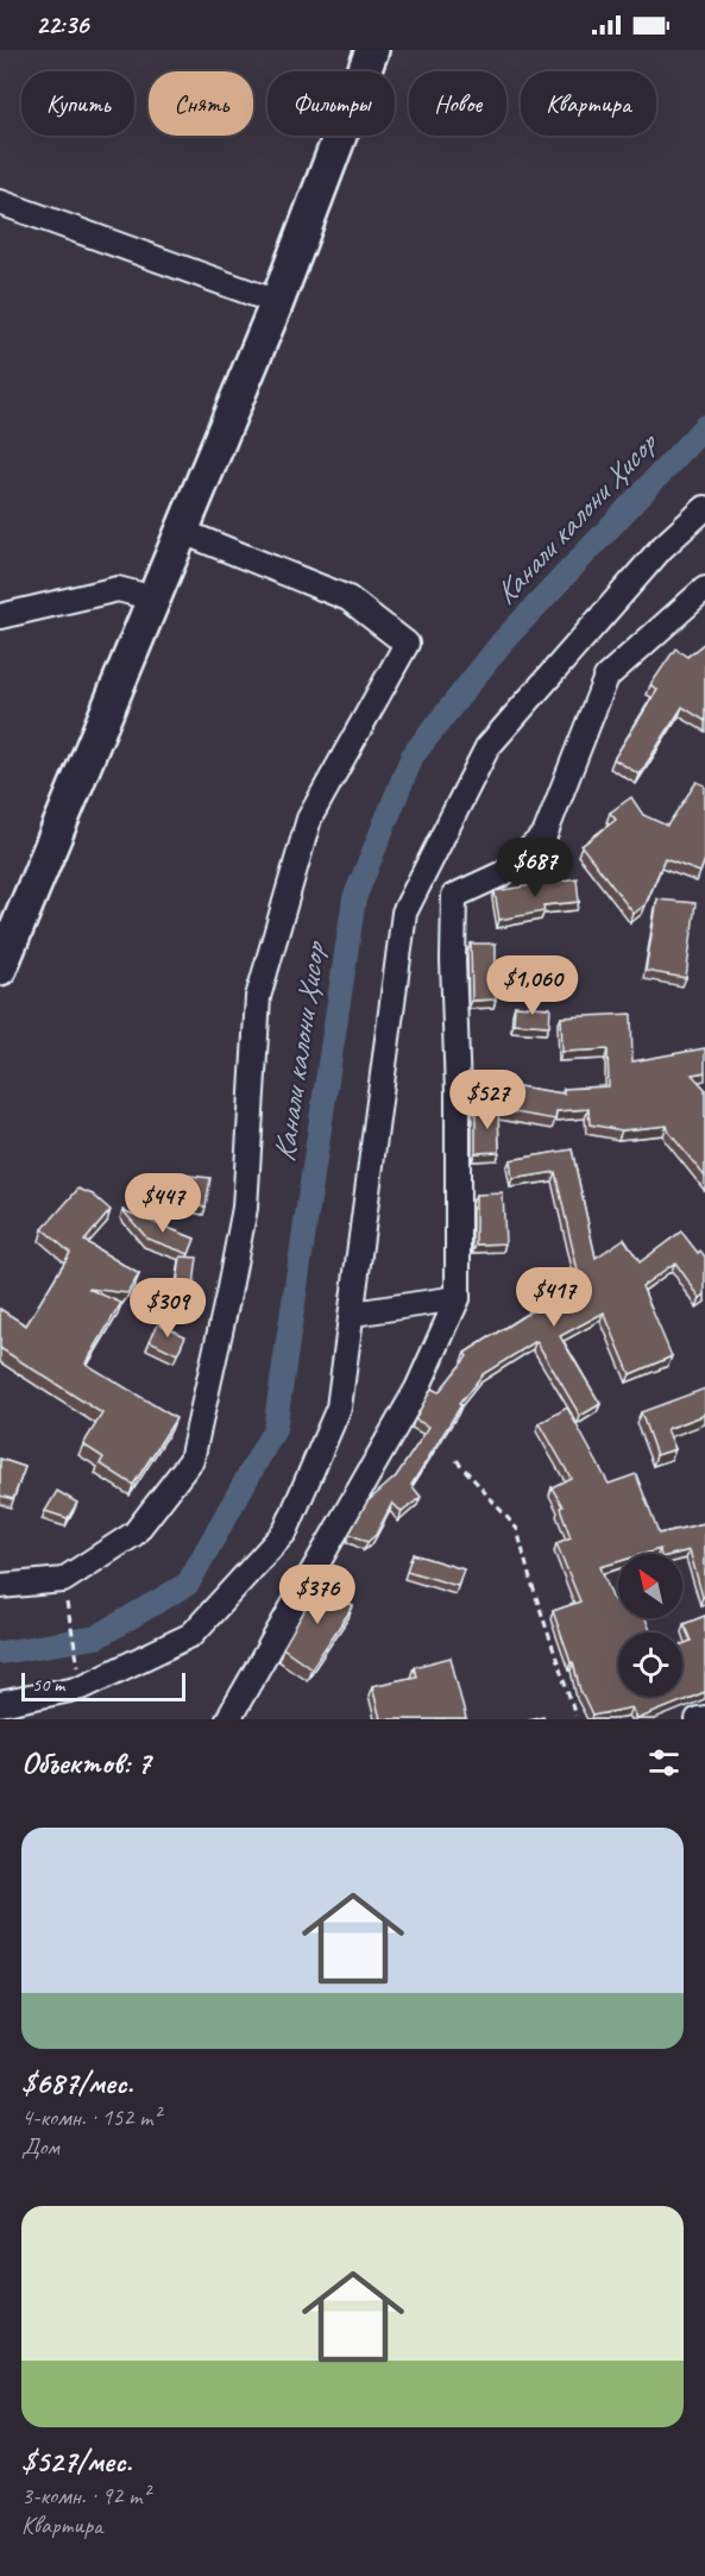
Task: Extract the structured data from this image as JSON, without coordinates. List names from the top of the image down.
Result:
{
  "water": ["Канали калони Ҳисор"],
  "scale_bar": "50 m",
  "north": "top left",
  "page": {
    "status": "22:36",
    "chip": [
      "Купить",
      "Снять",
      "Фильтры",
      "Новое",
      "Квартира"
    ],
    "price": [
      "$687",
      "$1,060",
      "$527",
      "$447",
      "$417",
      "$309",
      "$376"
    ],
    "scale": "50 m",
    "heading": "Объектов: 7",
    "list": [
      {
        "name": "$687/мес.",
        "note": "4-комн. · 152 m² · Дом"
      },
      {
        "name": "$527/мес.",
        "note": "3-комн. · 92 m² · Квартира"
      }
    ]
  }
}
